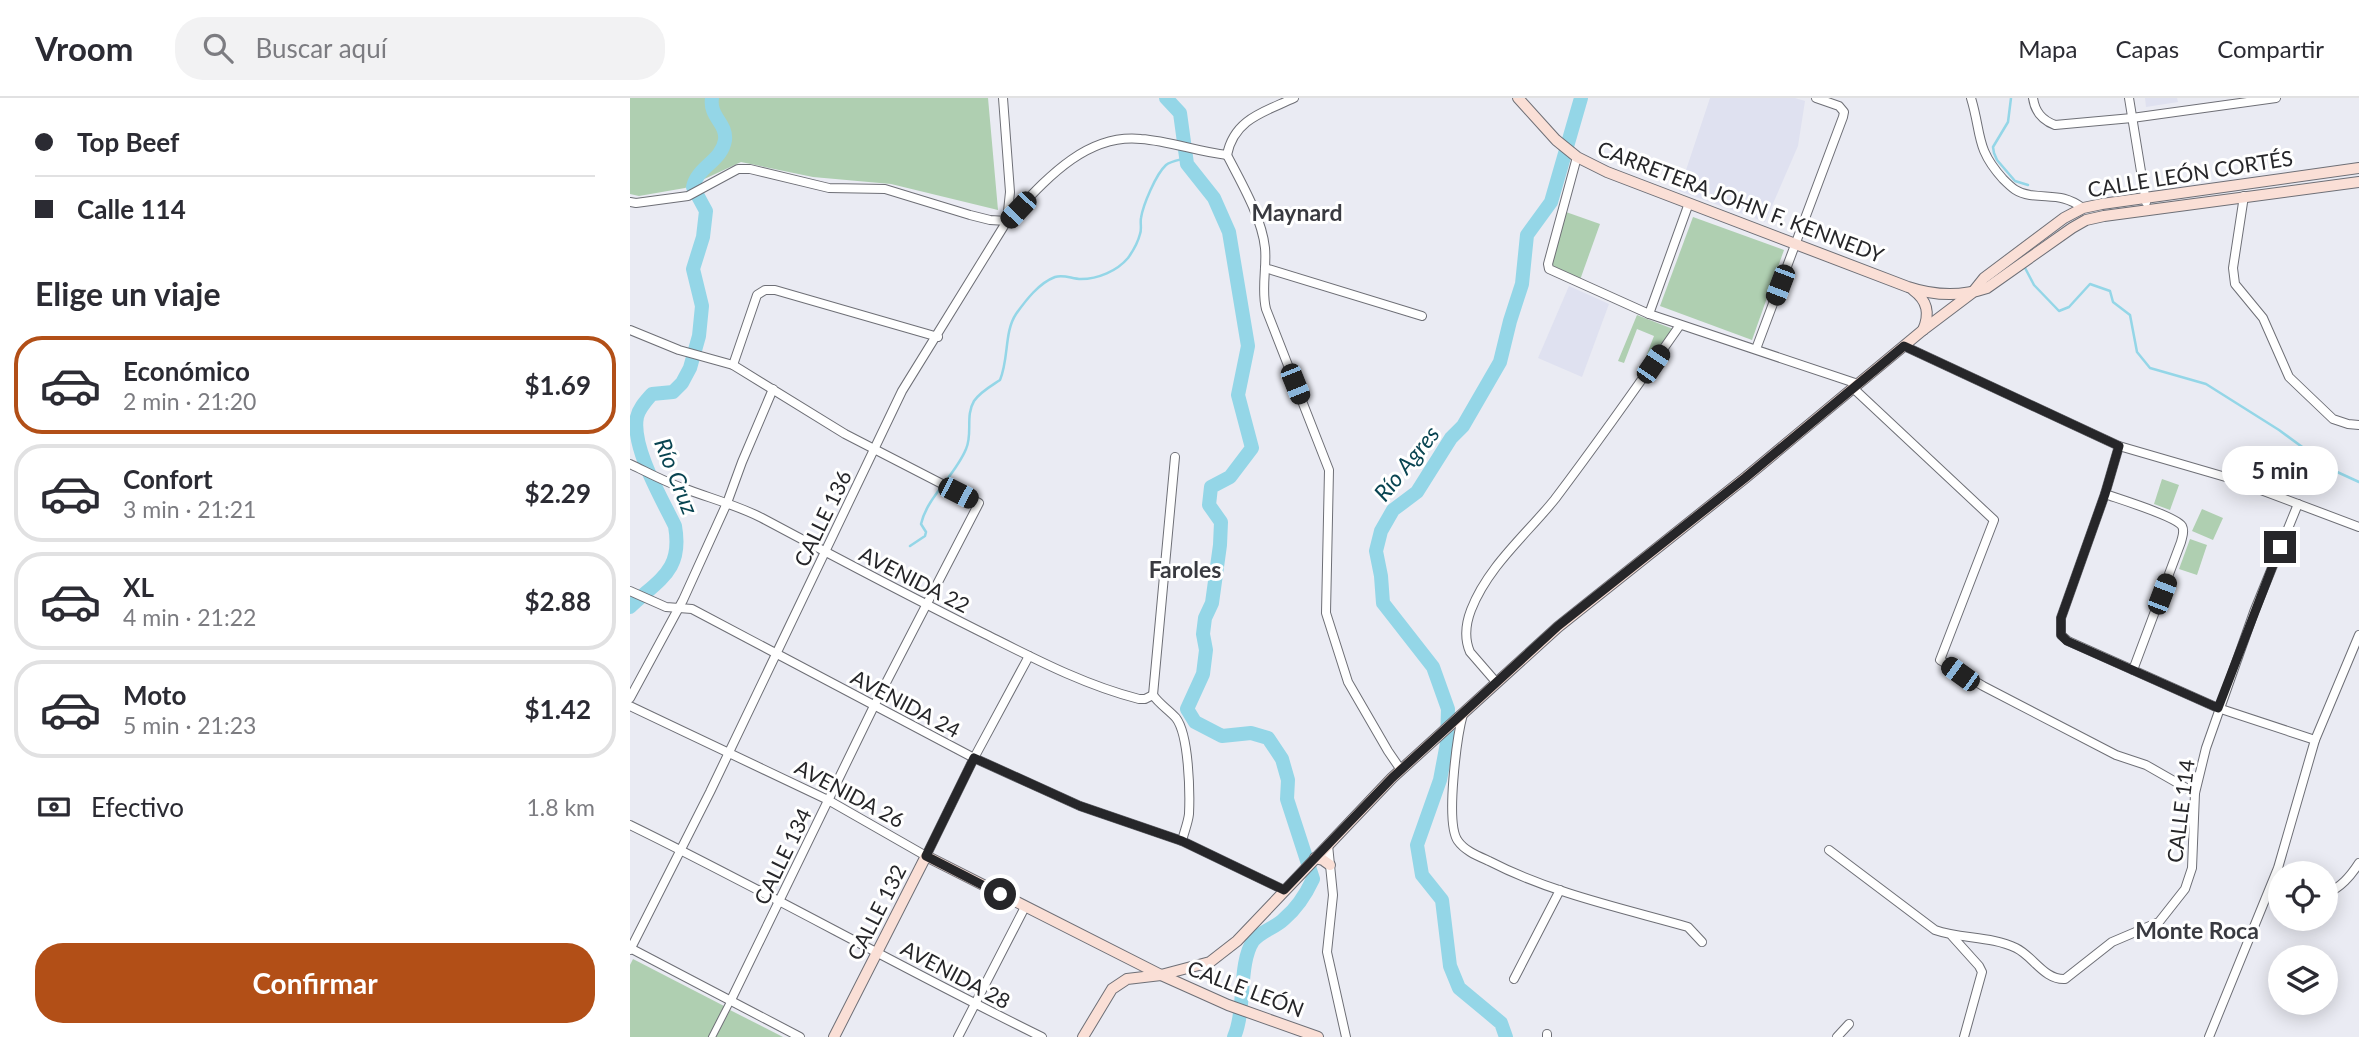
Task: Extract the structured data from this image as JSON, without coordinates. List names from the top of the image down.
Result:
{
  "streets": {
    "main road": [
      "CALLE LEÓN CORTÉS",
      "CARRETERA JOHN F. KENNEDY",
      "AVENIDA 26",
      "CALLE 132",
      "CALLE LEÓN"
    ],
    "street": [
      "CALLE 136",
      "AVENIDA 22",
      "AVENIDA 24",
      "CALLE 114",
      "CALLE 134",
      "AVENIDA 28"
    ]
  },
  "crossings": [
    ["CALLE LEÓN CORTÉS", "CARRETERA JOHN F. KENNEDY"],
    ["CALLE LEÓN CORTÉS", "AVENIDA 24"],
    ["CALLE LEÓN CORTÉS", "AVENIDA 26"],
    ["CALLE LEÓN CORTÉS", "CALLE LEÓN"],
    ["CALLE 136", "AVENIDA 22"],
    ["CALLE 136", "AVENIDA 24"],
    ["CALLE 136", "AVENIDA 26"],
    ["CALLE 136", "CALLE 134"],
    ["CALLE 136", "AVENIDA 28"],
    ["AVENIDA 22", "CALLE 134"],
    ["AVENIDA 22", "CALLE 132"],
    ["AVENIDA 24", "CALLE 134"],
    ["AVENIDA 24", "CALLE 132"],
    ["AVENIDA 26", "CALLE 134"],
    ["AVENIDA 26", "CALLE 132"],
    ["AVENIDA 26", "CALLE LEÓN"],
    ["CALLE 134", "AVENIDA 28"],
    ["CALLE 132", "AVENIDA 28"]
  ],
  "districts": ["Maynard", "Faroles", "Monte Roca"],
  "water": ["Río Agres", "Río Cruz"],
  "page": {
    "header": "Vroom",
    "search": "Buscar aquí",
    "nav": ["Mapa", "Capas", "Compartir"],
    "banner": ["Top Beef", "Calle 114"],
    "heading": "Elige un viaje",
    "list": [
      {
        "name": "Económico",
        "note": "2 min · 21:20",
        "value": "$1.69"
      },
      {
        "name": "Confort",
        "note": "3 min · 21:21",
        "value": "$2.29"
      },
      {
        "name": "XL",
        "note": "4 min · 21:22",
        "value": "$2.88"
      },
      {
        "name": "Moto",
        "note": "5 min · 21:23",
        "value": "$1.42"
      }
    ],
    "bubble": "5 min",
    "pay": ["Efectivo", "1.8 km"],
    "buttons": "Confirmar"
  }
}
